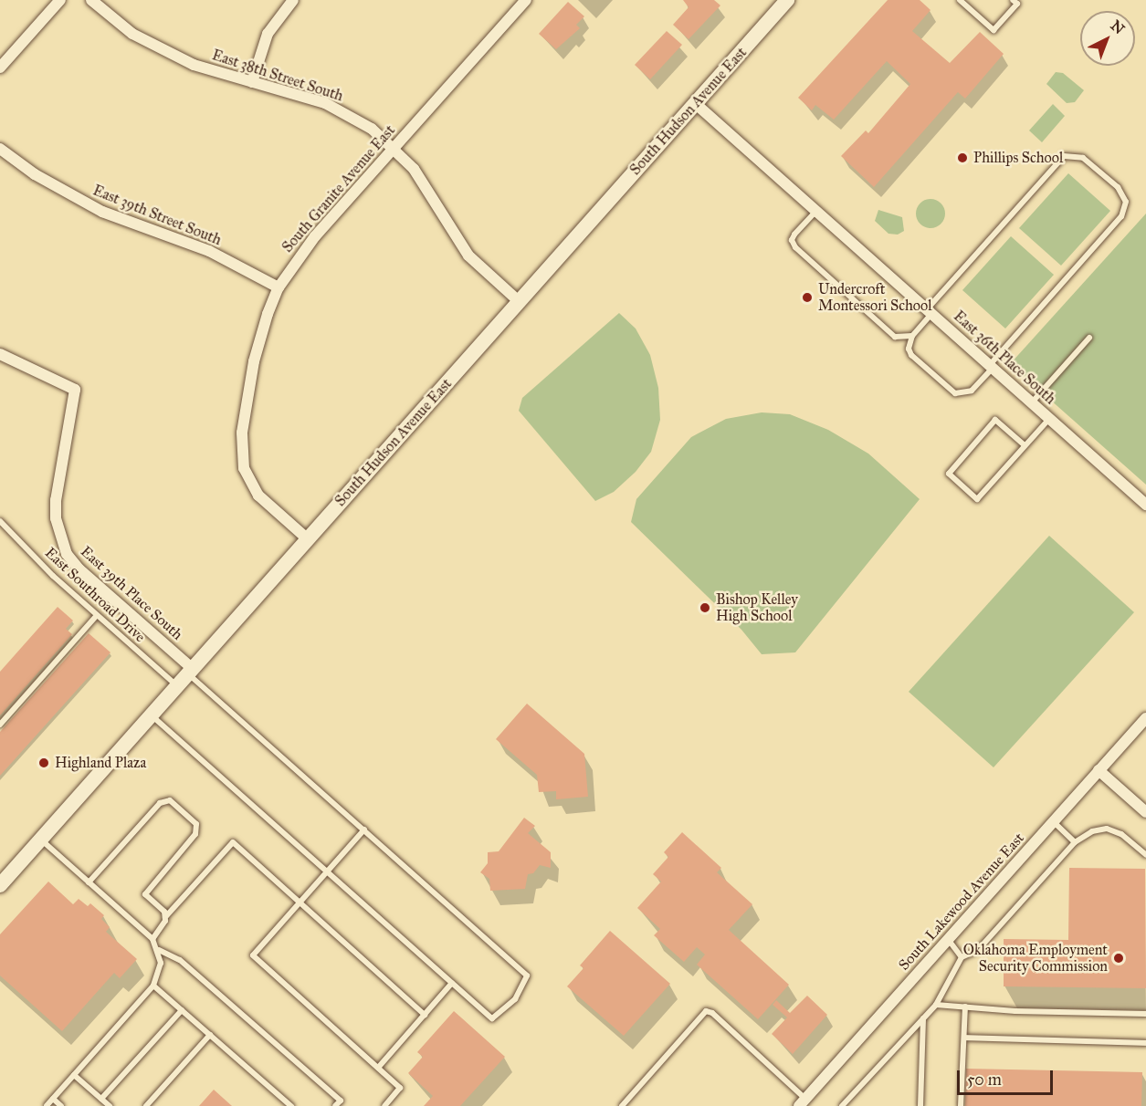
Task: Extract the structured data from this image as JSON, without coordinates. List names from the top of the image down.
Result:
{
  "streets": {
    "street": [
      "East 38th Street South",
      "South Hudson Avenue East",
      "South Granite Avenue East",
      "East 39th Street South",
      "East 36th Place South",
      "East 39th Place South",
      "South Lakewood Avenue East"
    ],
    "lane": ["East Southroad Drive"]
  },
  "crossings": [
    ["East 38th Street South", "South Hudson Avenue East"],
    ["East 38th Street South", "South Granite Avenue East"],
    ["South Hudson Avenue East", "South Granite Avenue East"],
    ["South Hudson Avenue East", "East 36th Place South"],
    ["South Hudson Avenue East", "East 39th Place South"],
    ["South Hudson Avenue East", "East Southroad Drive"],
    ["South Granite Avenue East", "East 39th Street South"]
  ],
  "places": [
    "Phillips School",
    "Undercroft Montessori School",
    "Bishop Kelley High School",
    "Highland Plaza",
    "Oklahoma Employment Security Commission"
  ],
  "scale_bar": "50 m",
  "north": "top right"
}
